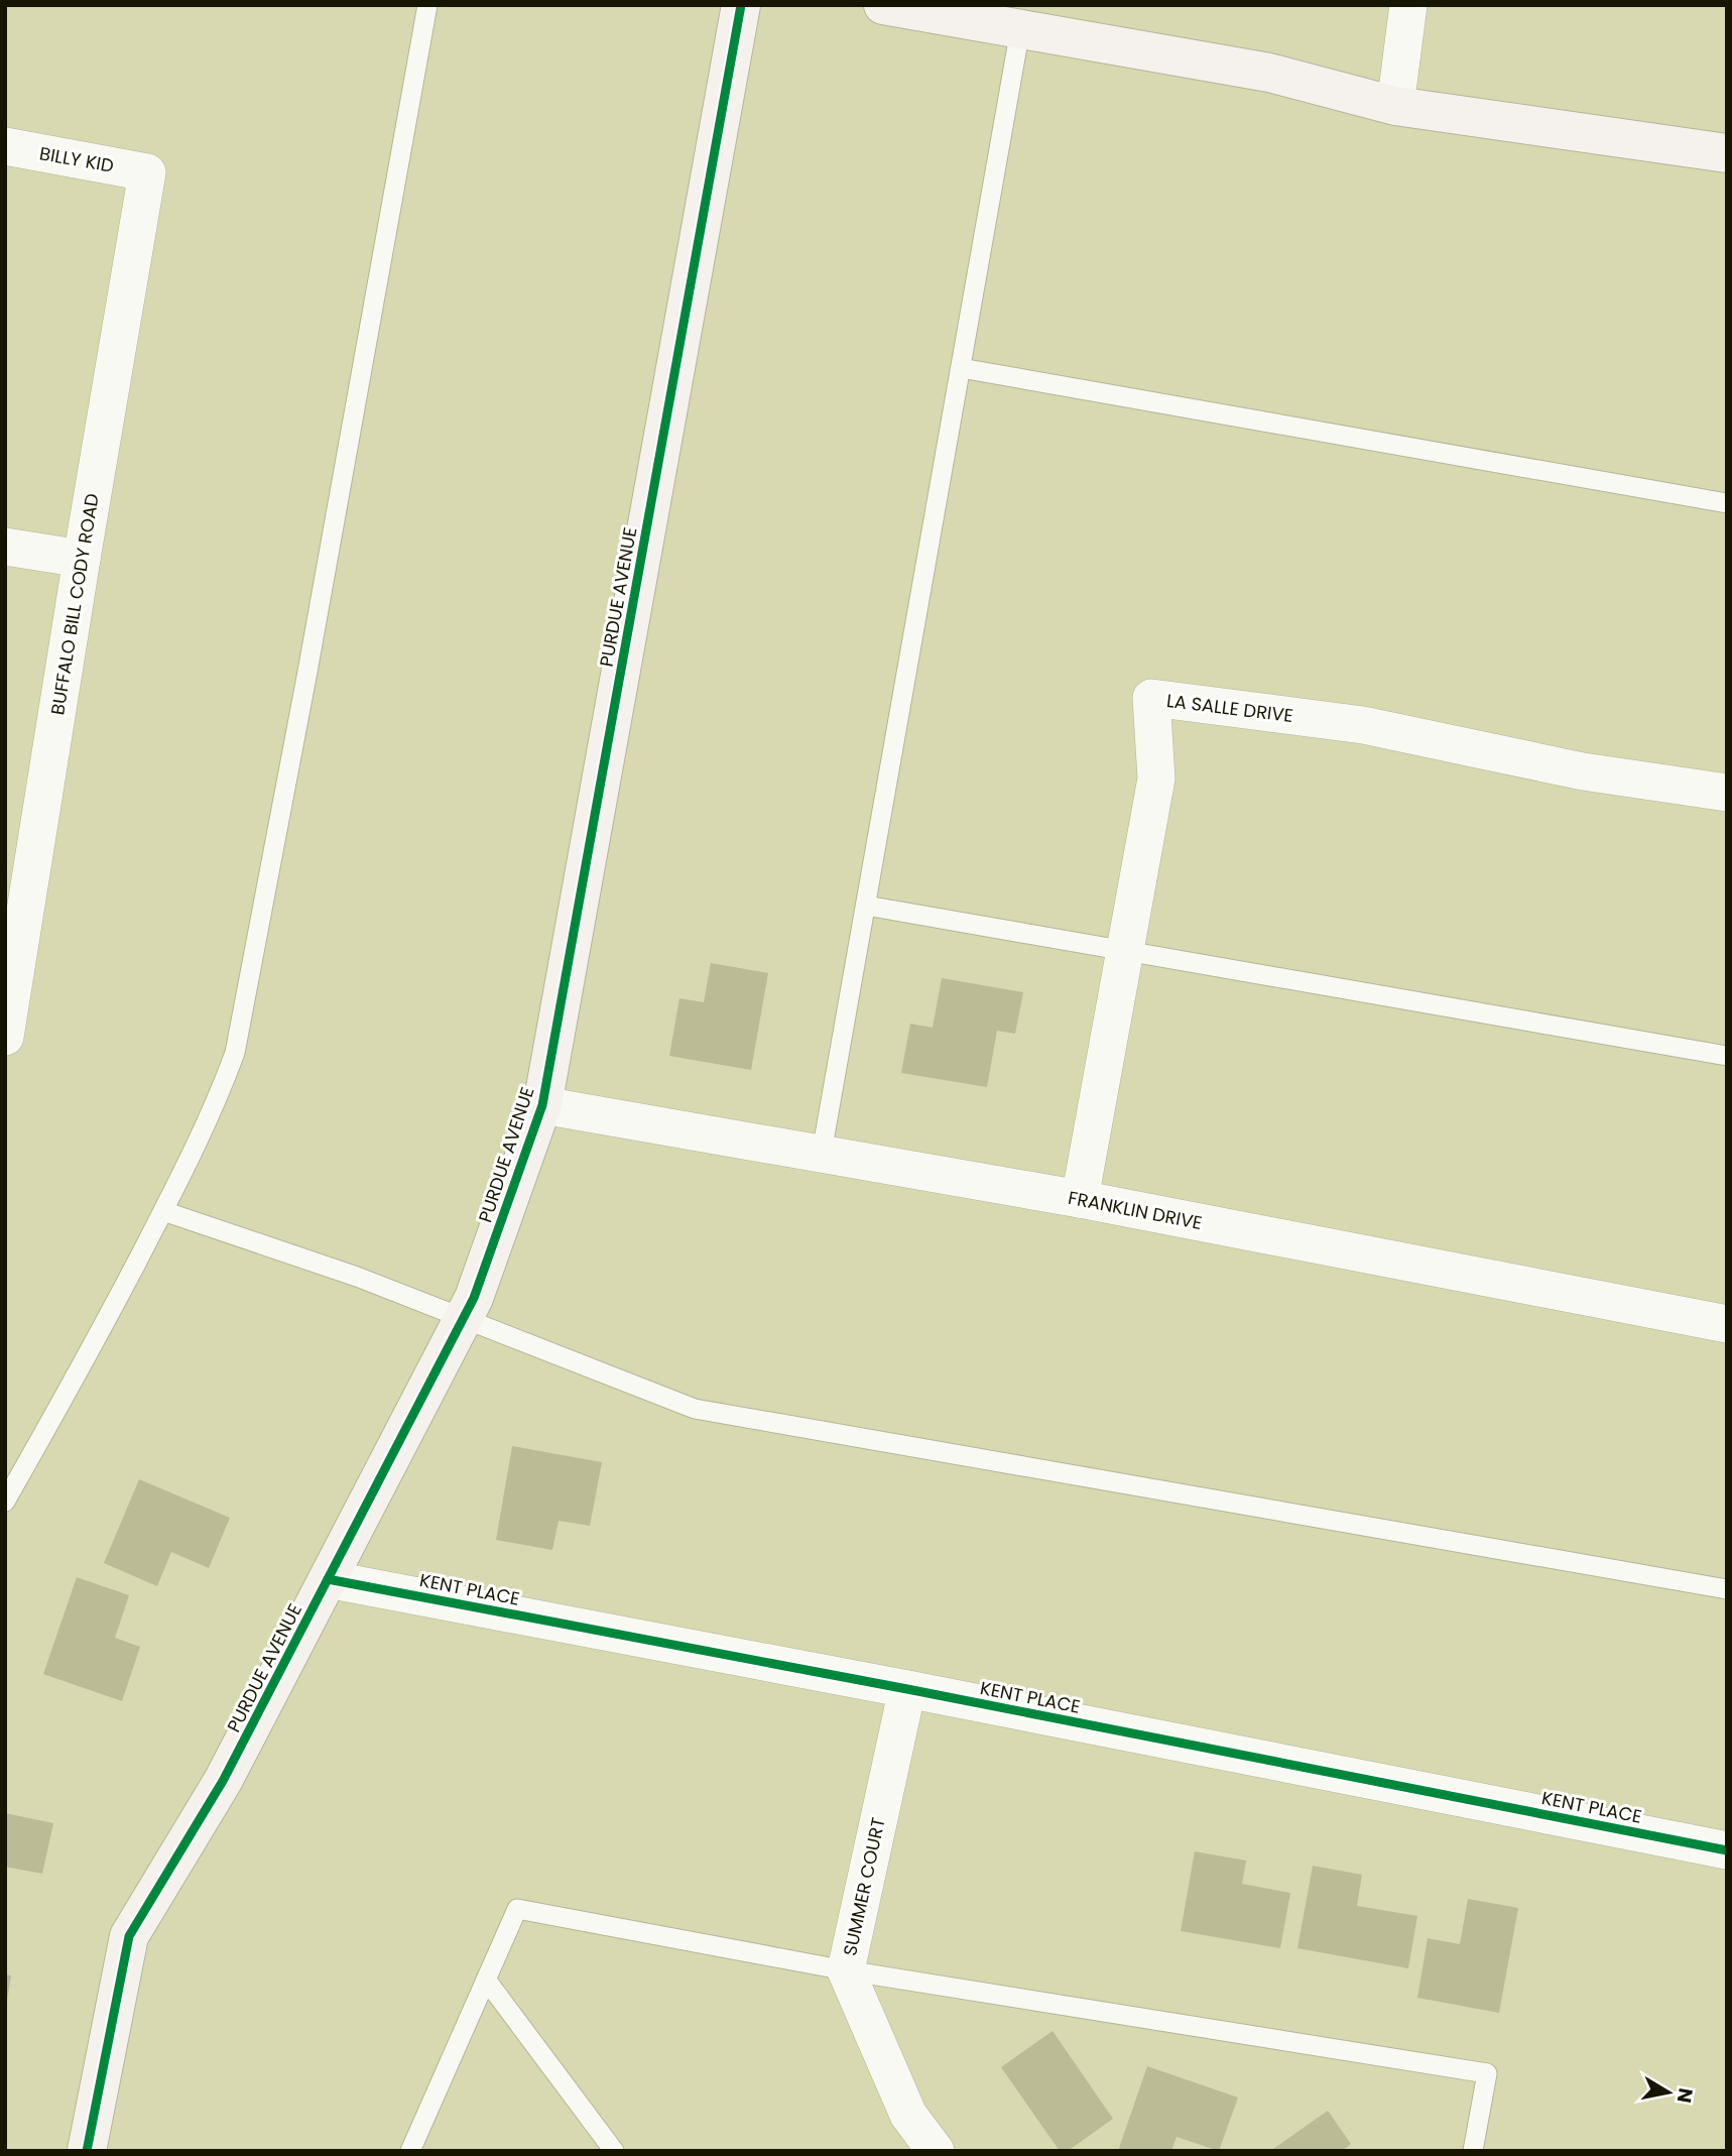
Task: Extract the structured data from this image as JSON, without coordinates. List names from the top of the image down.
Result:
{
  "streets": {
    "street": [
      "BILLY KID",
      "PURDUE AVENUE",
      "BUFFALO BILL CODY ROAD",
      "LA SALLE DRIVE",
      "FRANKLIN DRIVE",
      "KENT PLACE",
      "SUMMER COURT"
    ]
  },
  "crossings": [
    ["BILLY KID", "BUFFALO BILL CODY ROAD"],
    ["PURDUE AVENUE", "FRANKLIN DRIVE"],
    ["PURDUE AVENUE", "KENT PLACE"],
    ["LA SALLE DRIVE", "FRANKLIN DRIVE"],
    ["KENT PLACE", "SUMMER COURT"]
  ],
  "north": "right"
}
